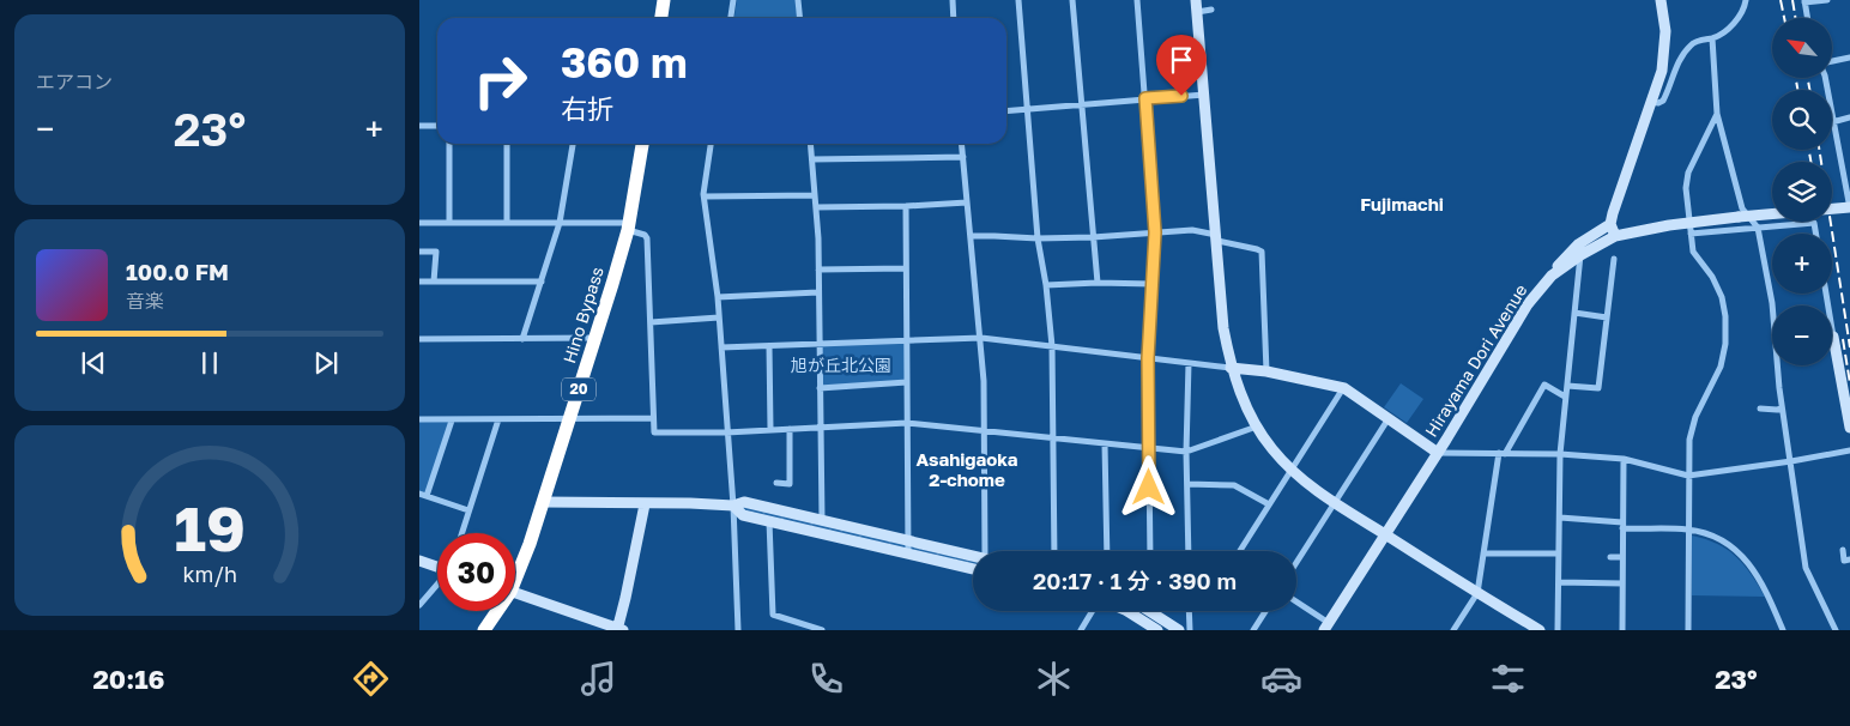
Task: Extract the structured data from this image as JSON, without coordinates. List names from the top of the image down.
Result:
{
  "streets": {
    "highway": ["Hino Bypass", "20"],
    "street": ["Hirayama Dori Avenue"]
  },
  "districts": ["Fujimachi", "Asahigaoka 2-chome"],
  "parks": ["旭が丘北公園"],
  "north": "top left",
  "page": {
    "tile": "エアコン",
    "map_buttons": ["+", "−"],
    "turn": ["360 m", "右折"],
    "heat": ["−", "23°", "+"],
    "song": ["100.0 FM", "音楽"],
    "limit": "30",
    "trip": "20:17 · 1 分 · 390 m",
    "tabs": ["20:16", "23°"],
    "gauge": ["19", "km/h"]
  }
}
